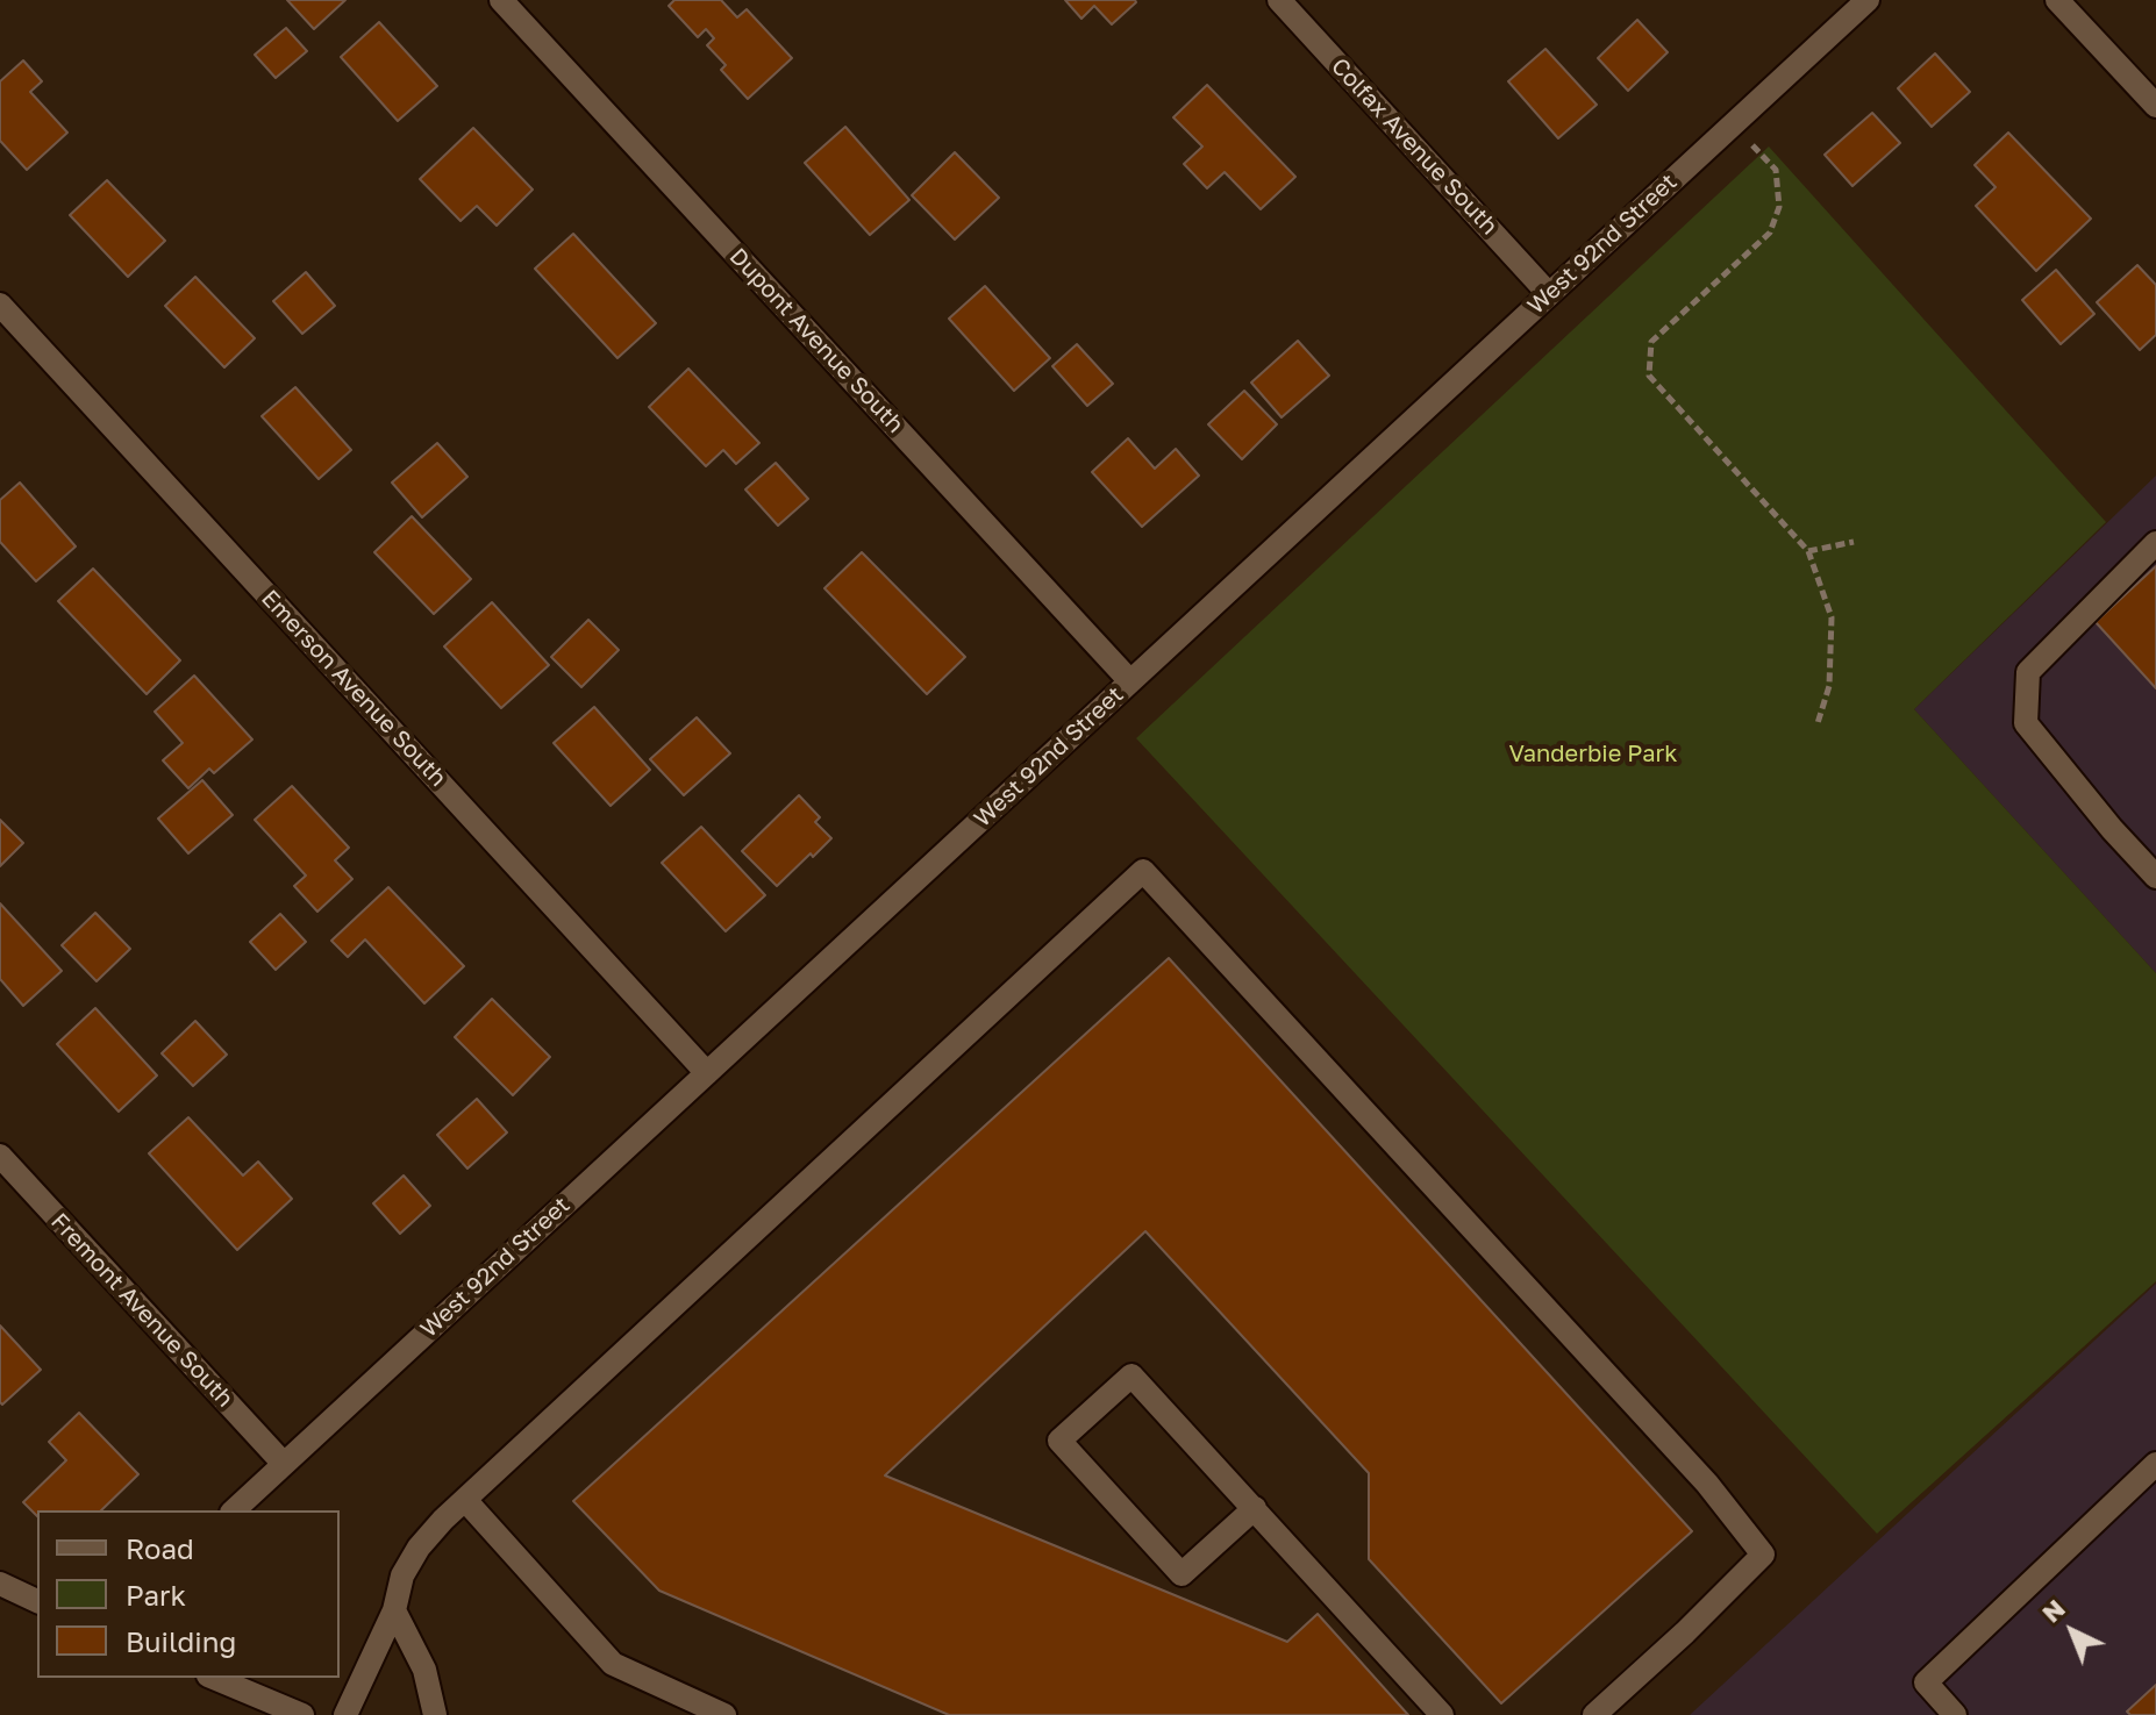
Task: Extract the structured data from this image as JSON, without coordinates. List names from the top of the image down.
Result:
{
  "streets": {
    "street": [
      "Colfax Avenue South",
      "West 92nd Street",
      "Dupont Avenue South",
      "Emerson Avenue South",
      "Fremont Avenue South"
    ]
  },
  "crossings": [
    ["Colfax Avenue South", "West 92nd Street"],
    ["West 92nd Street", "Dupont Avenue South"],
    ["West 92nd Street", "Emerson Avenue South"],
    ["West 92nd Street", "Fremont Avenue South"]
  ],
  "parks": ["Vanderbie Park"],
  "legend": ["Road", "Park", "Building"],
  "north": "top left"
}
